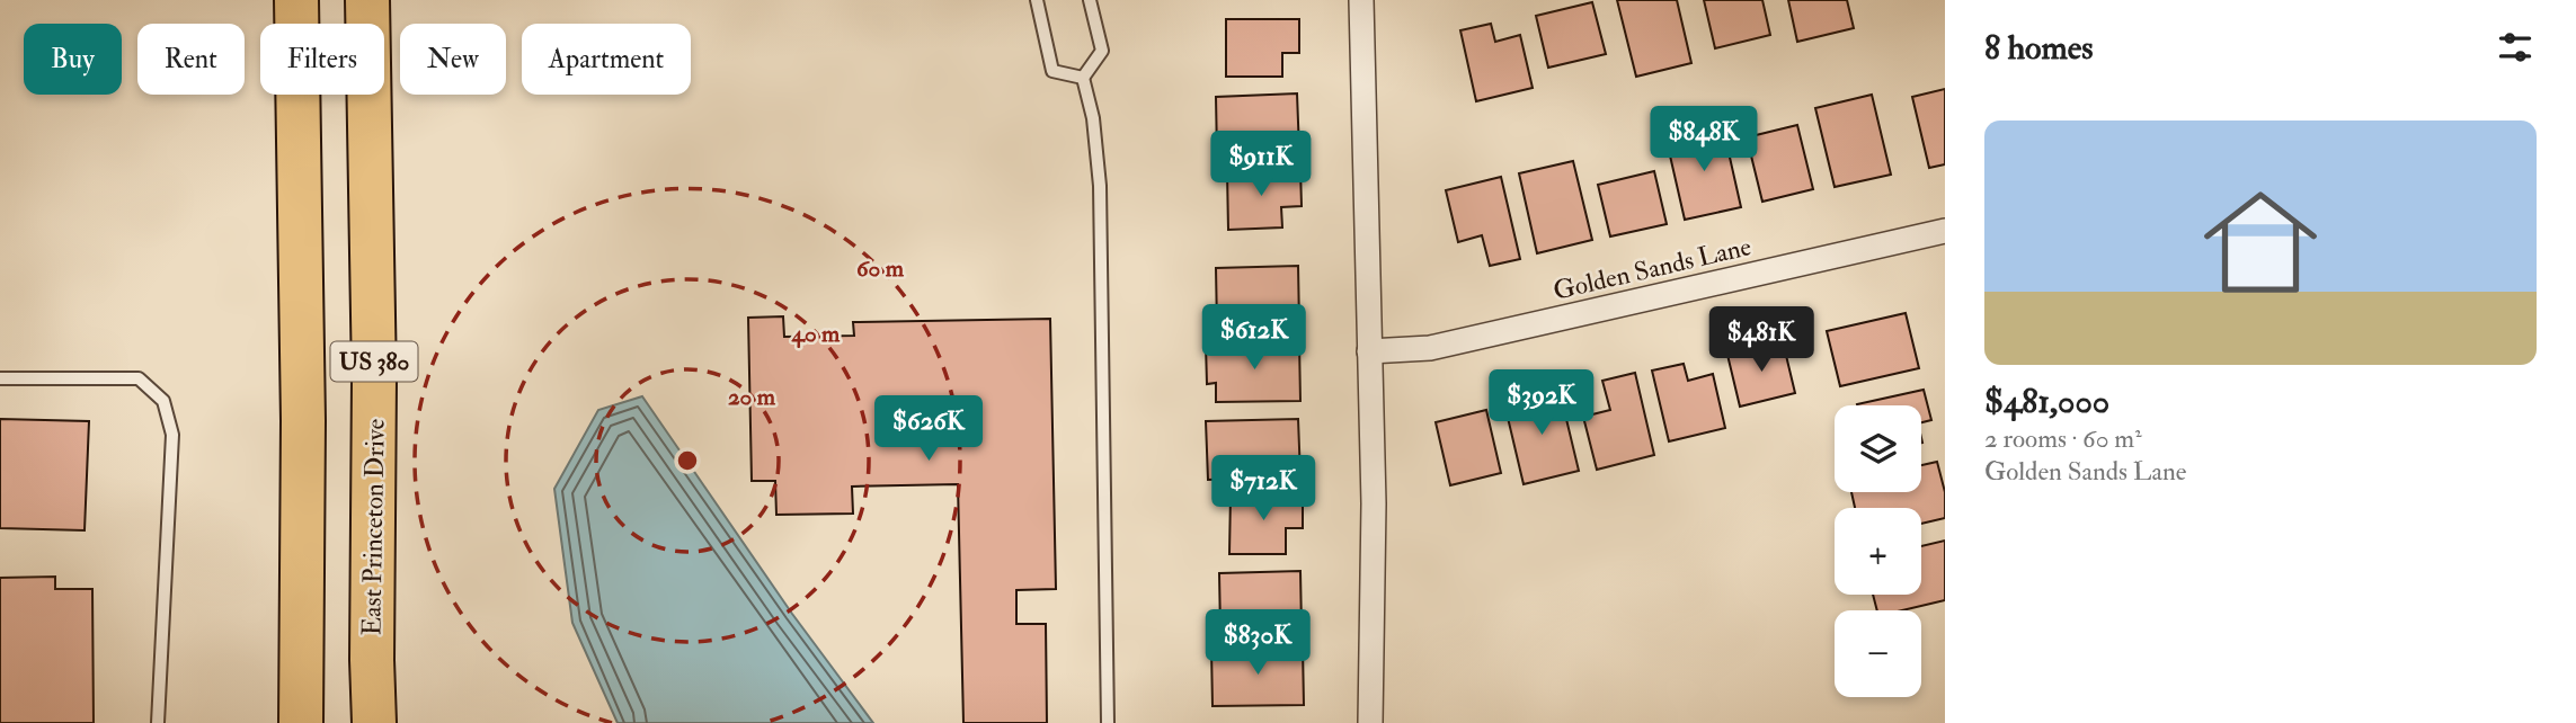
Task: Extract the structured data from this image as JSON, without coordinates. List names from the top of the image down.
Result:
{
  "streets": {
    "highway": ["US 380", "East Princeton Drive"],
    "street": ["Golden Sands Lane"]
  },
  "page": {
    "heading": "8 homes",
    "chip": [
      "Buy",
      "Rent",
      "Filters",
      "New",
      "Apartment"
    ],
    "list": [
      {
        "name": "$481,000",
        "note": "2 rooms · 60 m² · Golden Sands Lane"
      }
    ],
    "price": [
      "$848K",
      "$911K",
      "$612K",
      "$481K",
      "$392K",
      "$626K",
      "$712K",
      "$830K"
    ],
    "map_buttons": ["+", "−"]
  },
  "rings": ["60 m", "40 m", "20 m"]
}
